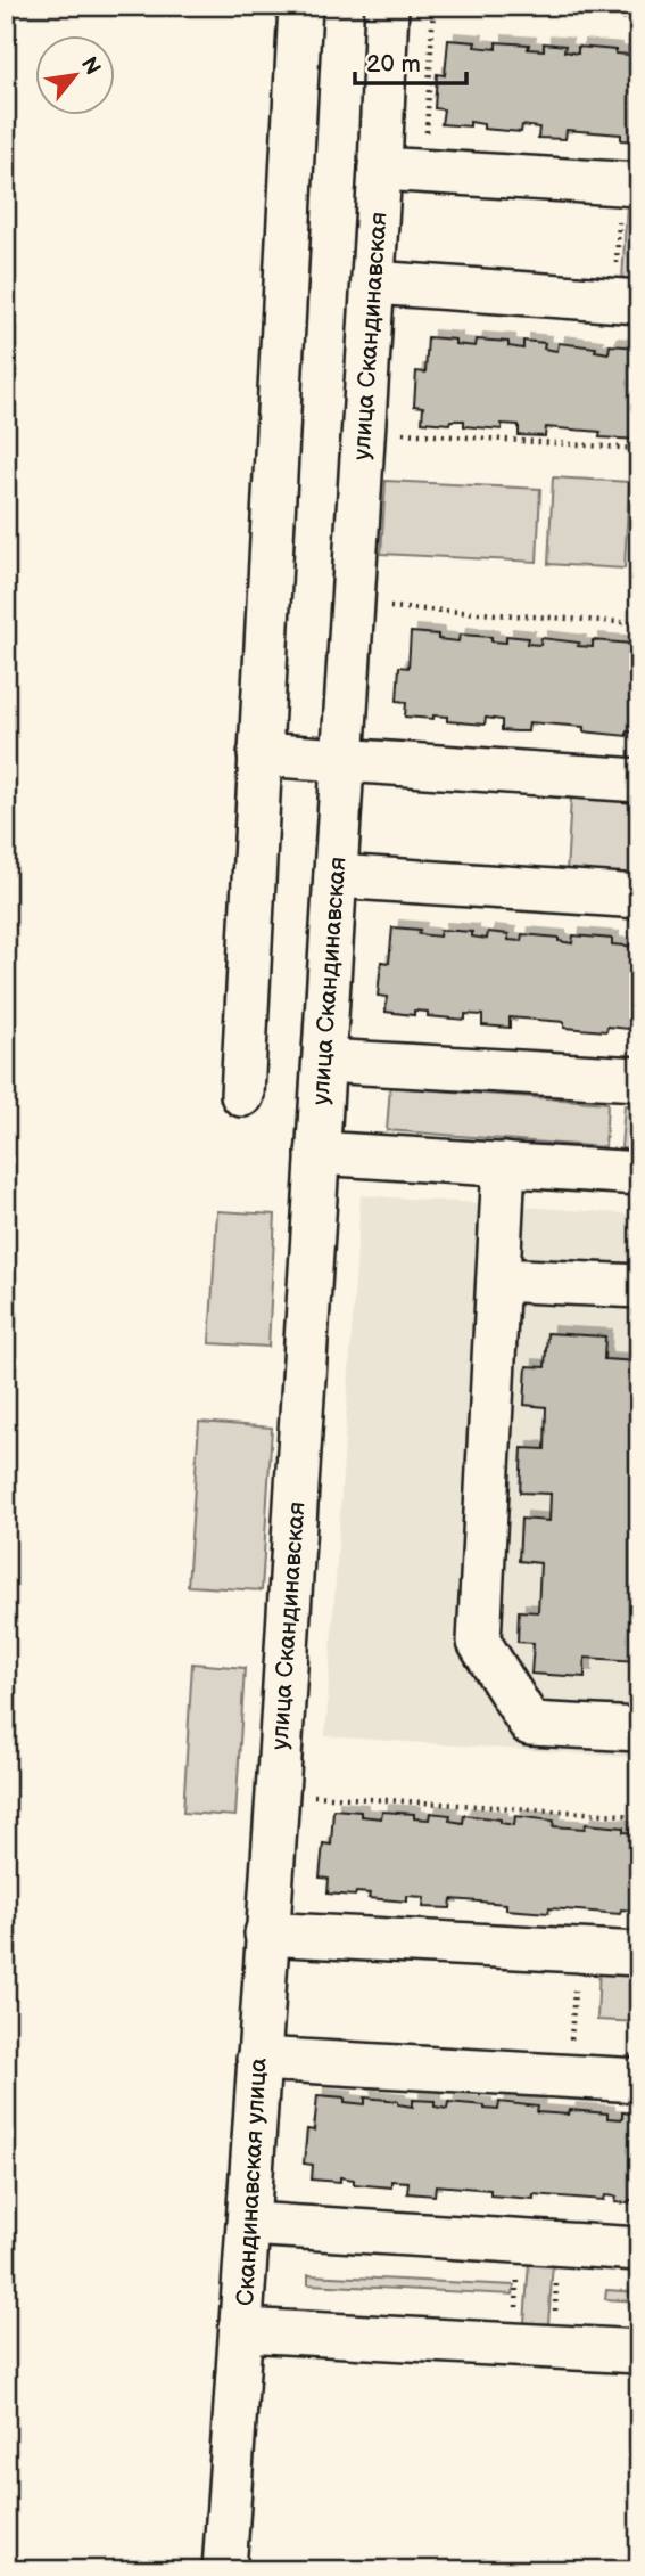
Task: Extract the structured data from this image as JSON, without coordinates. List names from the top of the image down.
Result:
{
  "streets": {
    "street": ["улица Скандинавская", "Скандинавская улица"]
  },
  "crossings": [
    ["улица Скандинавская", "Скандинавская улица"]
  ],
  "scale_bar": "20 m",
  "north": "top right"
}
